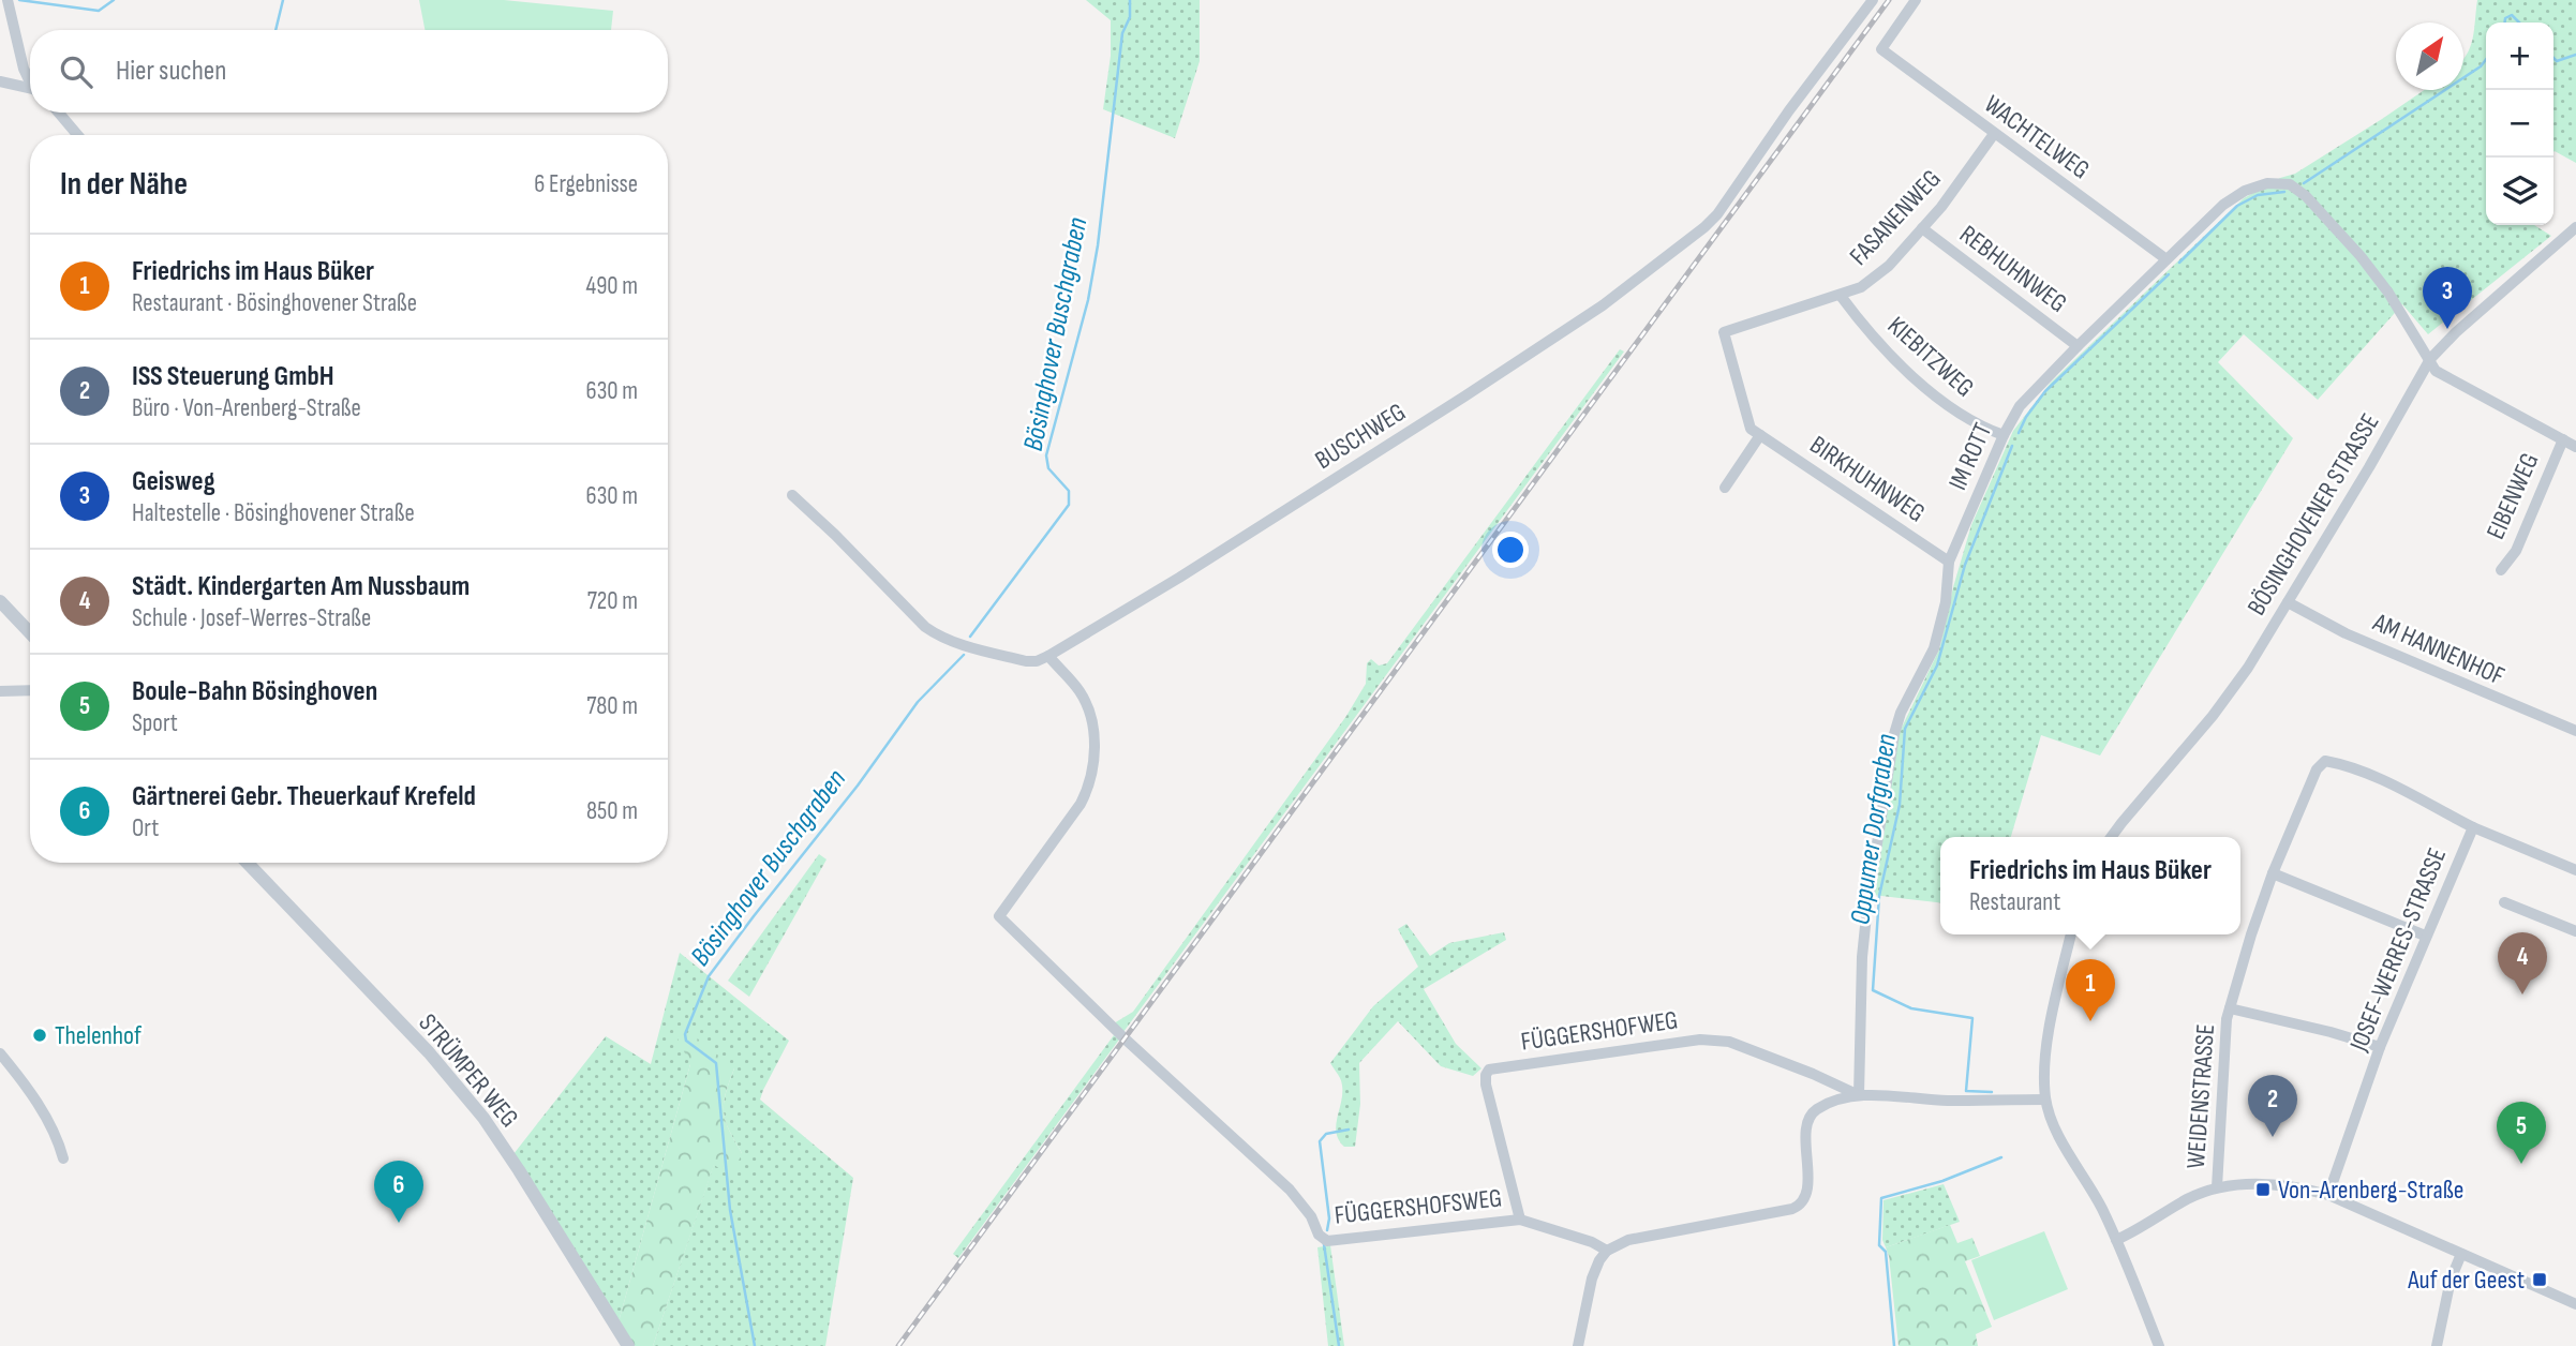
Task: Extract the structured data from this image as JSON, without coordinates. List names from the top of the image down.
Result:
{
  "streets": {
    "street": [
      "WACHTELWEG",
      "FASANENWEG",
      "REBHUHNWEG",
      "KIEBITZWEG",
      "BUSCHWEG",
      "IM ROTT",
      "BIRKHUHNWEG",
      "EIBENWEG",
      "BÖSINGHOVENER STRASSE",
      "AM HANNENHOF",
      "JOSEF-WERRES-STRASSE",
      "FÜGGERSHOFWEG",
      "STRÜMPER WEG",
      "WEIDENSTRASSE",
      "FÜGGERSHOFSWEG"
    ]
  },
  "crossings": [
    ["WACHTELWEG", "FASANENWEG"],
    ["WACHTELWEG", "IM ROTT"],
    ["FASANENWEG", "REBHUHNWEG"],
    ["FASANENWEG", "KIEBITZWEG"],
    ["FASANENWEG", "BIRKHUHNWEG"],
    ["REBHUHNWEG", "IM ROTT"],
    ["KIEBITZWEG", "IM ROTT"],
    ["BUSCHWEG", "FÜGGERSHOFSWEG"],
    ["IM ROTT", "BIRKHUHNWEG"],
    ["IM ROTT", "BÖSINGHOVENER STRASSE"],
    ["IM ROTT", "FÜGGERSHOFWEG"],
    ["BÖSINGHOVENER STRASSE", "AM HANNENHOF"],
    ["JOSEF-WERRES-STRASSE", "WEIDENSTRASSE"],
    ["FÜGGERSHOFWEG", "FÜGGERSHOFSWEG"]
  ],
  "water": ["Bösinghover Buschgraben", "Oppumer Dorfgraben"],
  "places": {
    "other": ["Thelenhof"],
    "transit": ["Von-Arenberg-Straße", "Auf der Geest"]
  },
  "north": "top right",
  "page": {
    "map_buttons": ["+", "−"],
    "search": "Hier suchen",
    "heading": ["In der Nähe", "6 Ergebnisse"],
    "list": [
      {
        "mark": "1",
        "name": "Friedrichs im Haus Büker",
        "note": "Restaurant · Bösinghovener Straße",
        "value": "490 m"
      },
      {
        "mark": "2",
        "name": "ISS Steuerung GmbH",
        "note": "Büro · Von-Arenberg-Straße",
        "value": "630 m"
      },
      {
        "mark": "3",
        "name": "Geisweg",
        "note": "Haltestelle · Bösinghovener Straße",
        "value": "630 m"
      },
      {
        "mark": "4",
        "name": "Städt. Kindergarten Am Nussbaum",
        "note": "Schule · Josef-Werres-Straße",
        "value": "720 m"
      },
      {
        "mark": "5",
        "name": "Boule-Bahn Bösinghoven",
        "note": "Sport",
        "value": "780 m"
      },
      {
        "mark": "6",
        "name": "Gärtnerei Gebr. Theuerkauf Krefeld",
        "note": "Ort",
        "value": "850 m"
      }
    ],
    "pins": [
      "3",
      "4",
      "1",
      "2",
      "5",
      "6"
    ],
    "popup": ["Friedrichs im Haus Büker", "Restaurant"]
  }
}
